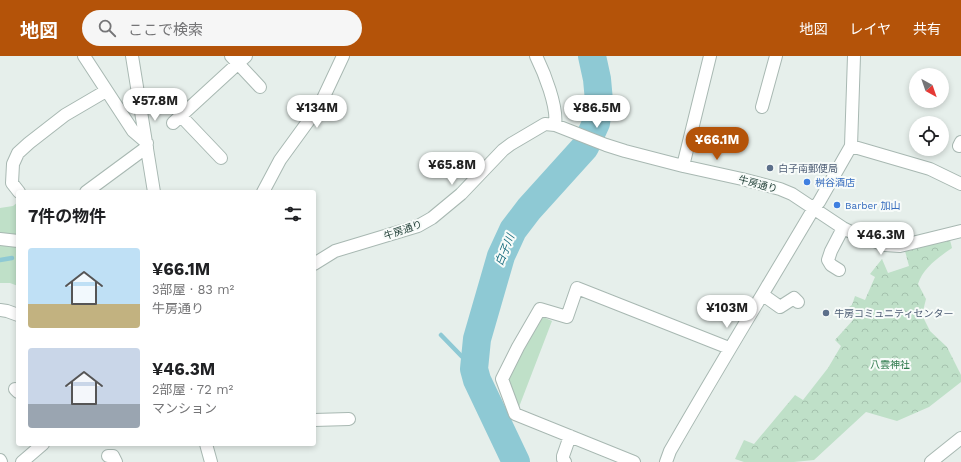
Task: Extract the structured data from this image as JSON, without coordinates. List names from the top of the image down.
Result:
{
  "streets": {
    "street": ["牛房通り"]
  },
  "water": ["白子川"],
  "parks": ["八雲神社"],
  "places": [
    "白子南郵便局",
    "桝谷酒店",
    "Barber 加山",
    "牛房コミュニティセンター"
  ],
  "north": "bottom right",
  "page": {
    "header": "地図",
    "search": "ここで検索",
    "nav": ["地図", "レイヤ", "共有"],
    "price": [
      "¥57.8M",
      "¥134M",
      "¥86.5M",
      "¥66.1M",
      "¥65.8M",
      "¥46.3M",
      "¥103M"
    ],
    "heading": "7件の物件",
    "list": [
      {
        "name": "¥66.1M",
        "note": "3部屋 · 83 m² · 牛房通り"
      },
      {
        "name": "¥46.3M",
        "note": "2部屋 · 72 m² · マンション"
      }
    ]
  }
}
